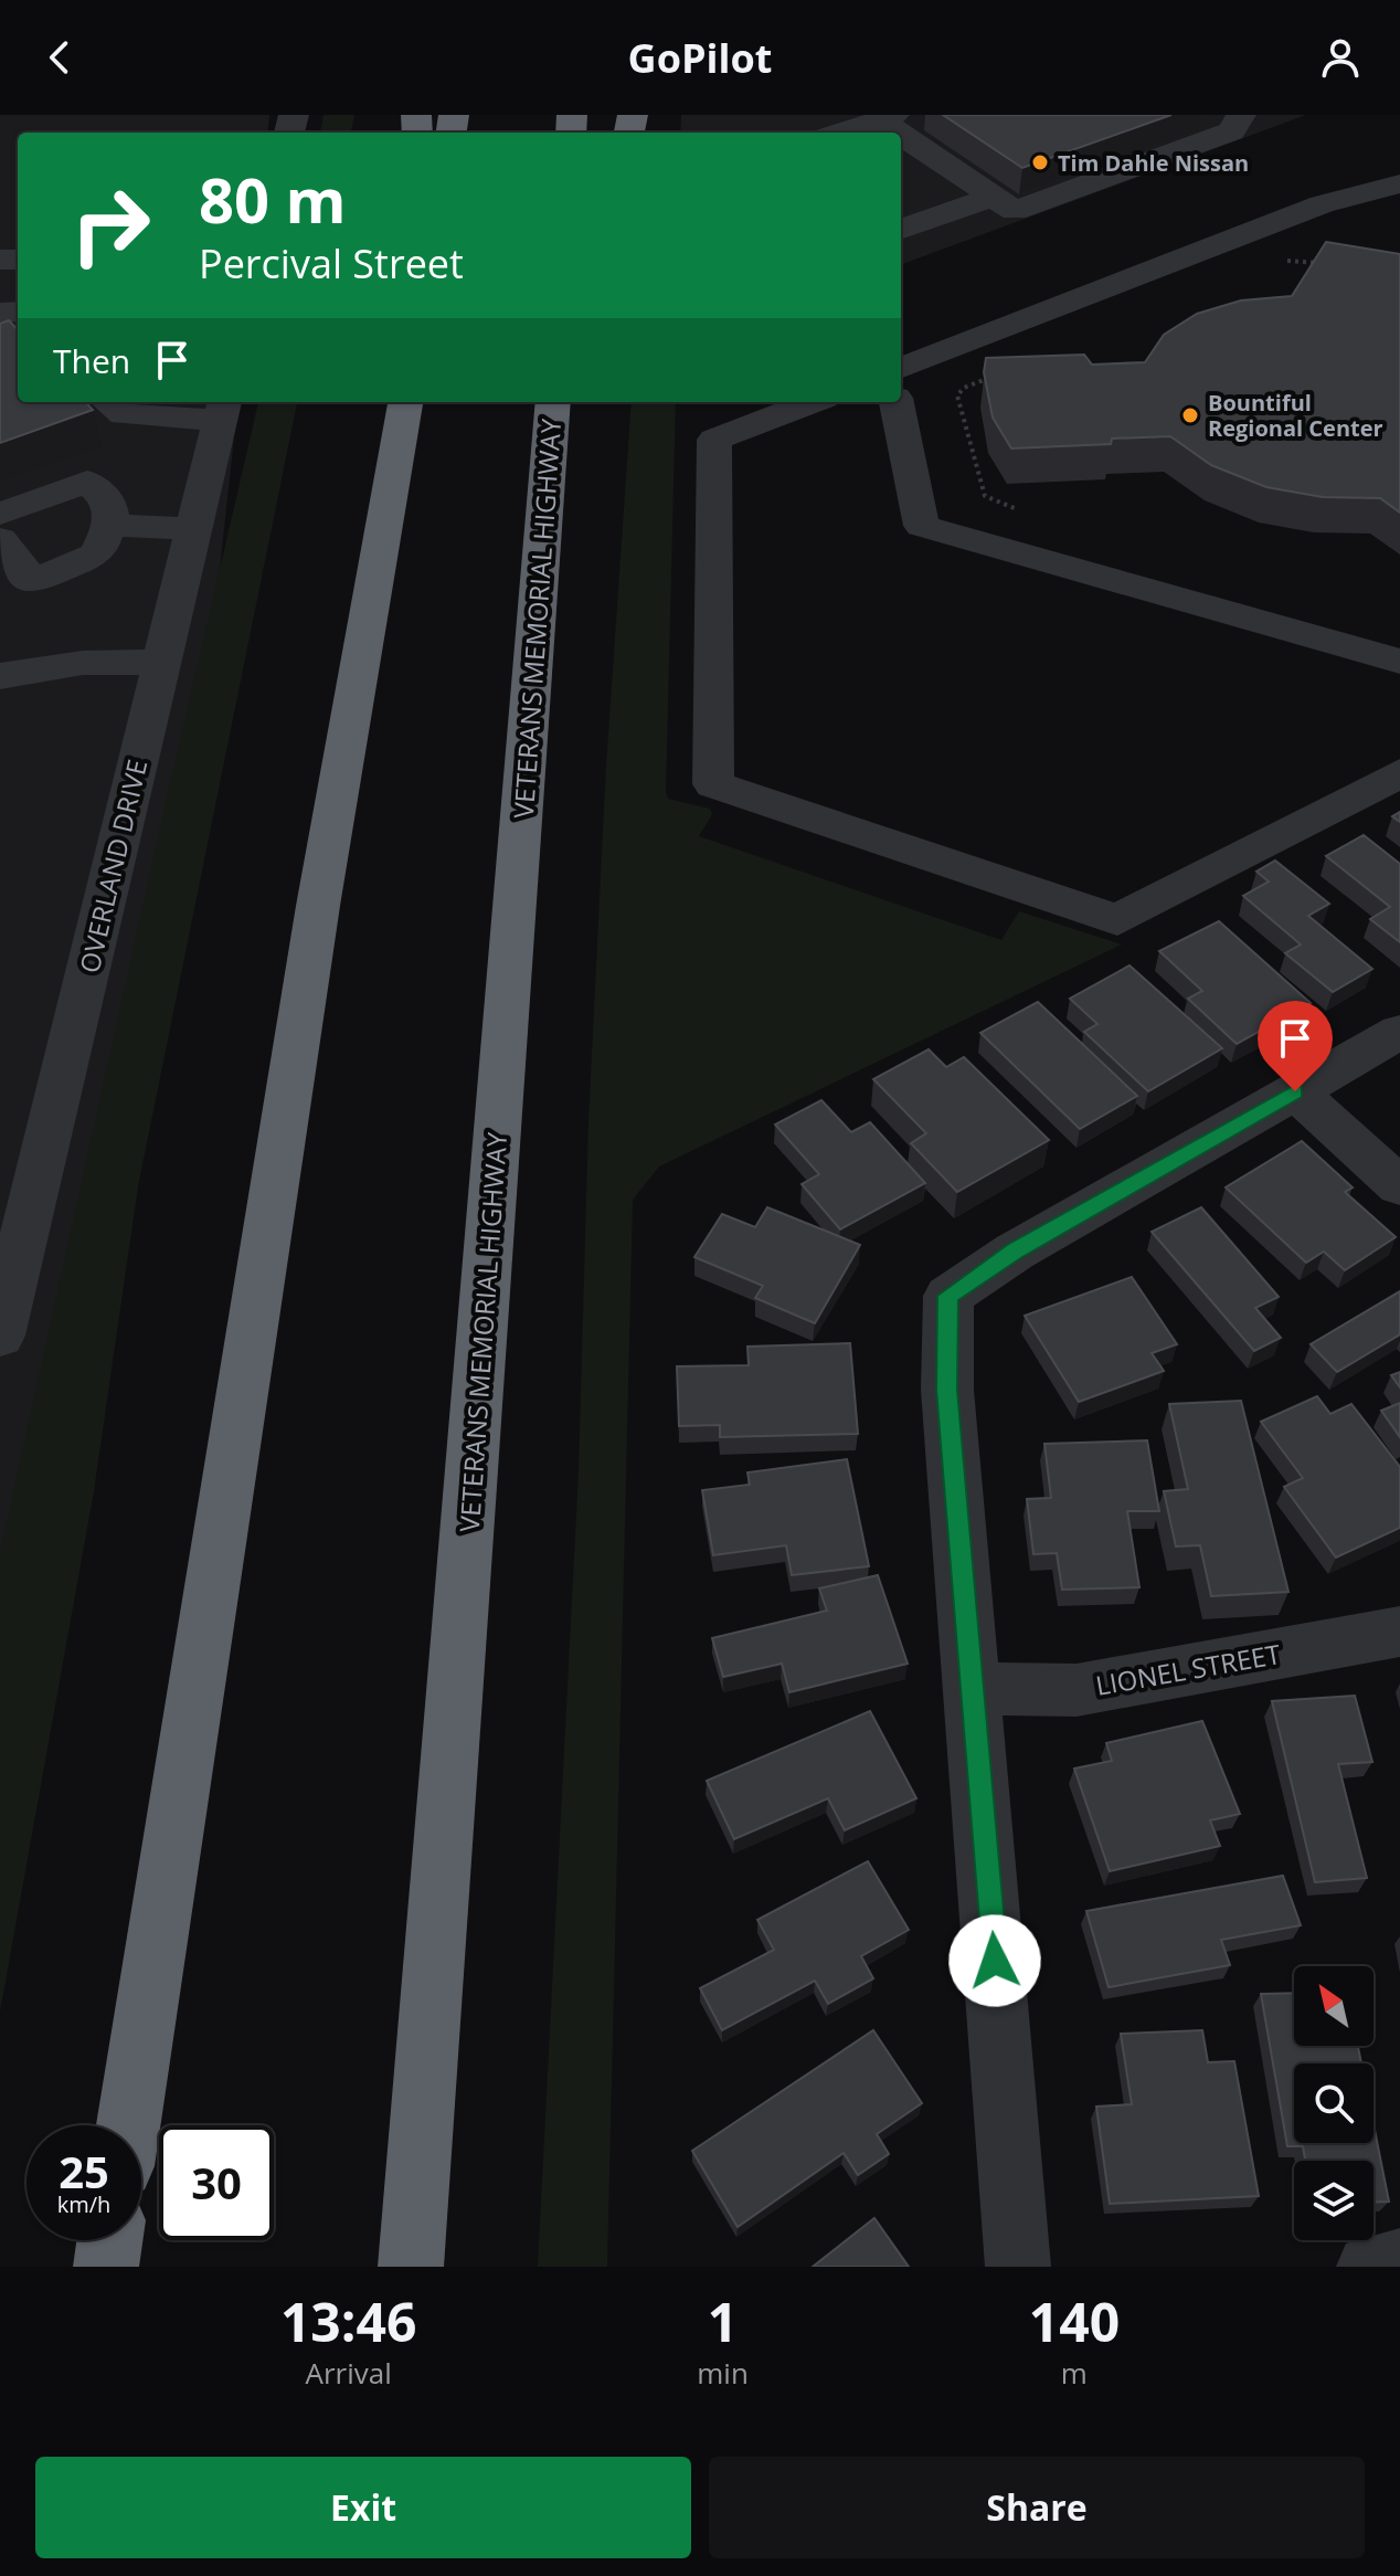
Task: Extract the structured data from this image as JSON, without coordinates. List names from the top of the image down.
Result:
{
  "streets": {
    "highway": ["VETERANS MEMORIAL HIGHWAY"],
    "street": ["OVERLAND DRIVE", "LIONEL STREET"]
  },
  "places": ["Tim Dahle Nissan", "Bountiful Regional Center"],
  "north": "top left",
  "page": {
    "header": "GoPilot",
    "turn": ["80 m", "Percival Street"],
    "then": "Then",
    "speed": "25 km/h",
    "limit": "30",
    "eta": [
      "13:46",
      "Arrival",
      "1",
      "min",
      "140",
      "m"
    ],
    "buttons": ["Exit", "Share"]
  }
}
